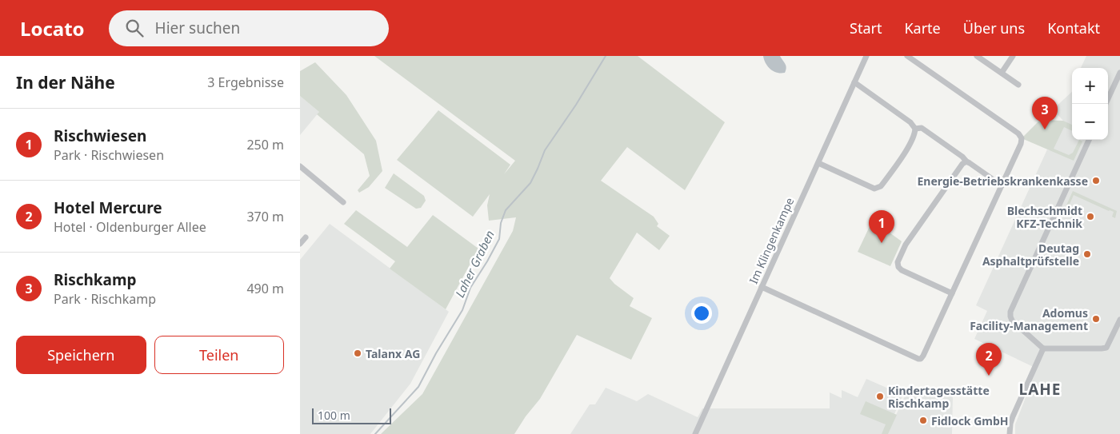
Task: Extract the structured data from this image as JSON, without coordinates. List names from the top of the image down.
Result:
{
  "streets": {
    "street": ["Im Klingenkampe"]
  },
  "districts": ["LAHE"],
  "water": ["Laher Graben"],
  "places": [
    "Energie-Betriebskrankenkasse",
    "Blechschmidt KFZ-Technik",
    "Deutag Asphaltprüfstelle",
    "Adomus Facility-Management",
    "Talanx AG",
    "Kindertagesstätte Rischkamp",
    "Fidlock GmbH"
  ],
  "scale_bar": "100 m",
  "page": {
    "header": "Locato",
    "search": "Hier suchen",
    "nav": [
      "Start",
      "Karte",
      "Über uns",
      "Kontakt"
    ],
    "heading": ["In der Nähe", "3 Ergebnisse"],
    "map_buttons": ["+", "−"],
    "pins": ["3", "1", "2"],
    "list": [
      {
        "mark": "1",
        "name": "Rischwiesen",
        "note": "Park · Rischwiesen",
        "value": "250 m"
      },
      {
        "mark": "2",
        "name": "Hotel Mercure",
        "note": "Hotel · Oldenburger Allee",
        "value": "370 m"
      },
      {
        "mark": "3",
        "name": "Rischkamp",
        "note": "Park · Rischkamp",
        "value": "490 m"
      }
    ],
    "buttons": ["Speichern", "Teilen"],
    "scale": "100 m"
  }
}
